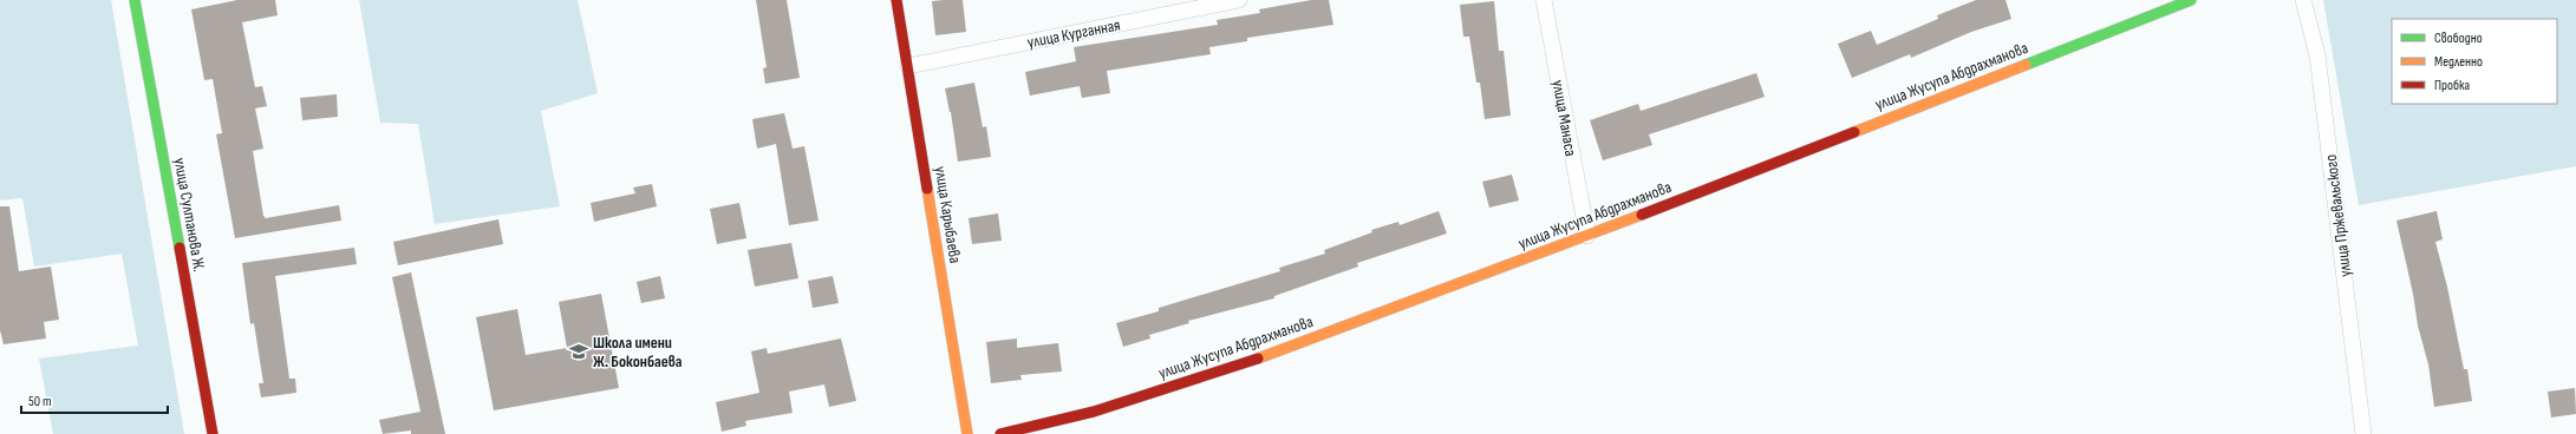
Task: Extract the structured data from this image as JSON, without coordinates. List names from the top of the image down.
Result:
{
  "streets": {
    "main road": ["улица Жусупа Абдрахманова", "улица Султанова Ж.", "улица Карыбаева"],
    "street": ["улица Курганная", "улица Манаса", "улица Пржевальского"]
  },
  "crossings": [
    ["улица Курганная", "улица Карыбаева"],
    ["улица Жусупа Абдрахманова", "улица Манаса"]
  ],
  "places": {
    "school or university": ["Школа имени Ж. Боконбаева"]
  },
  "legend": ["Свободно", "Медленно", "Пробка"],
  "scale_bar": "50 m"
}
